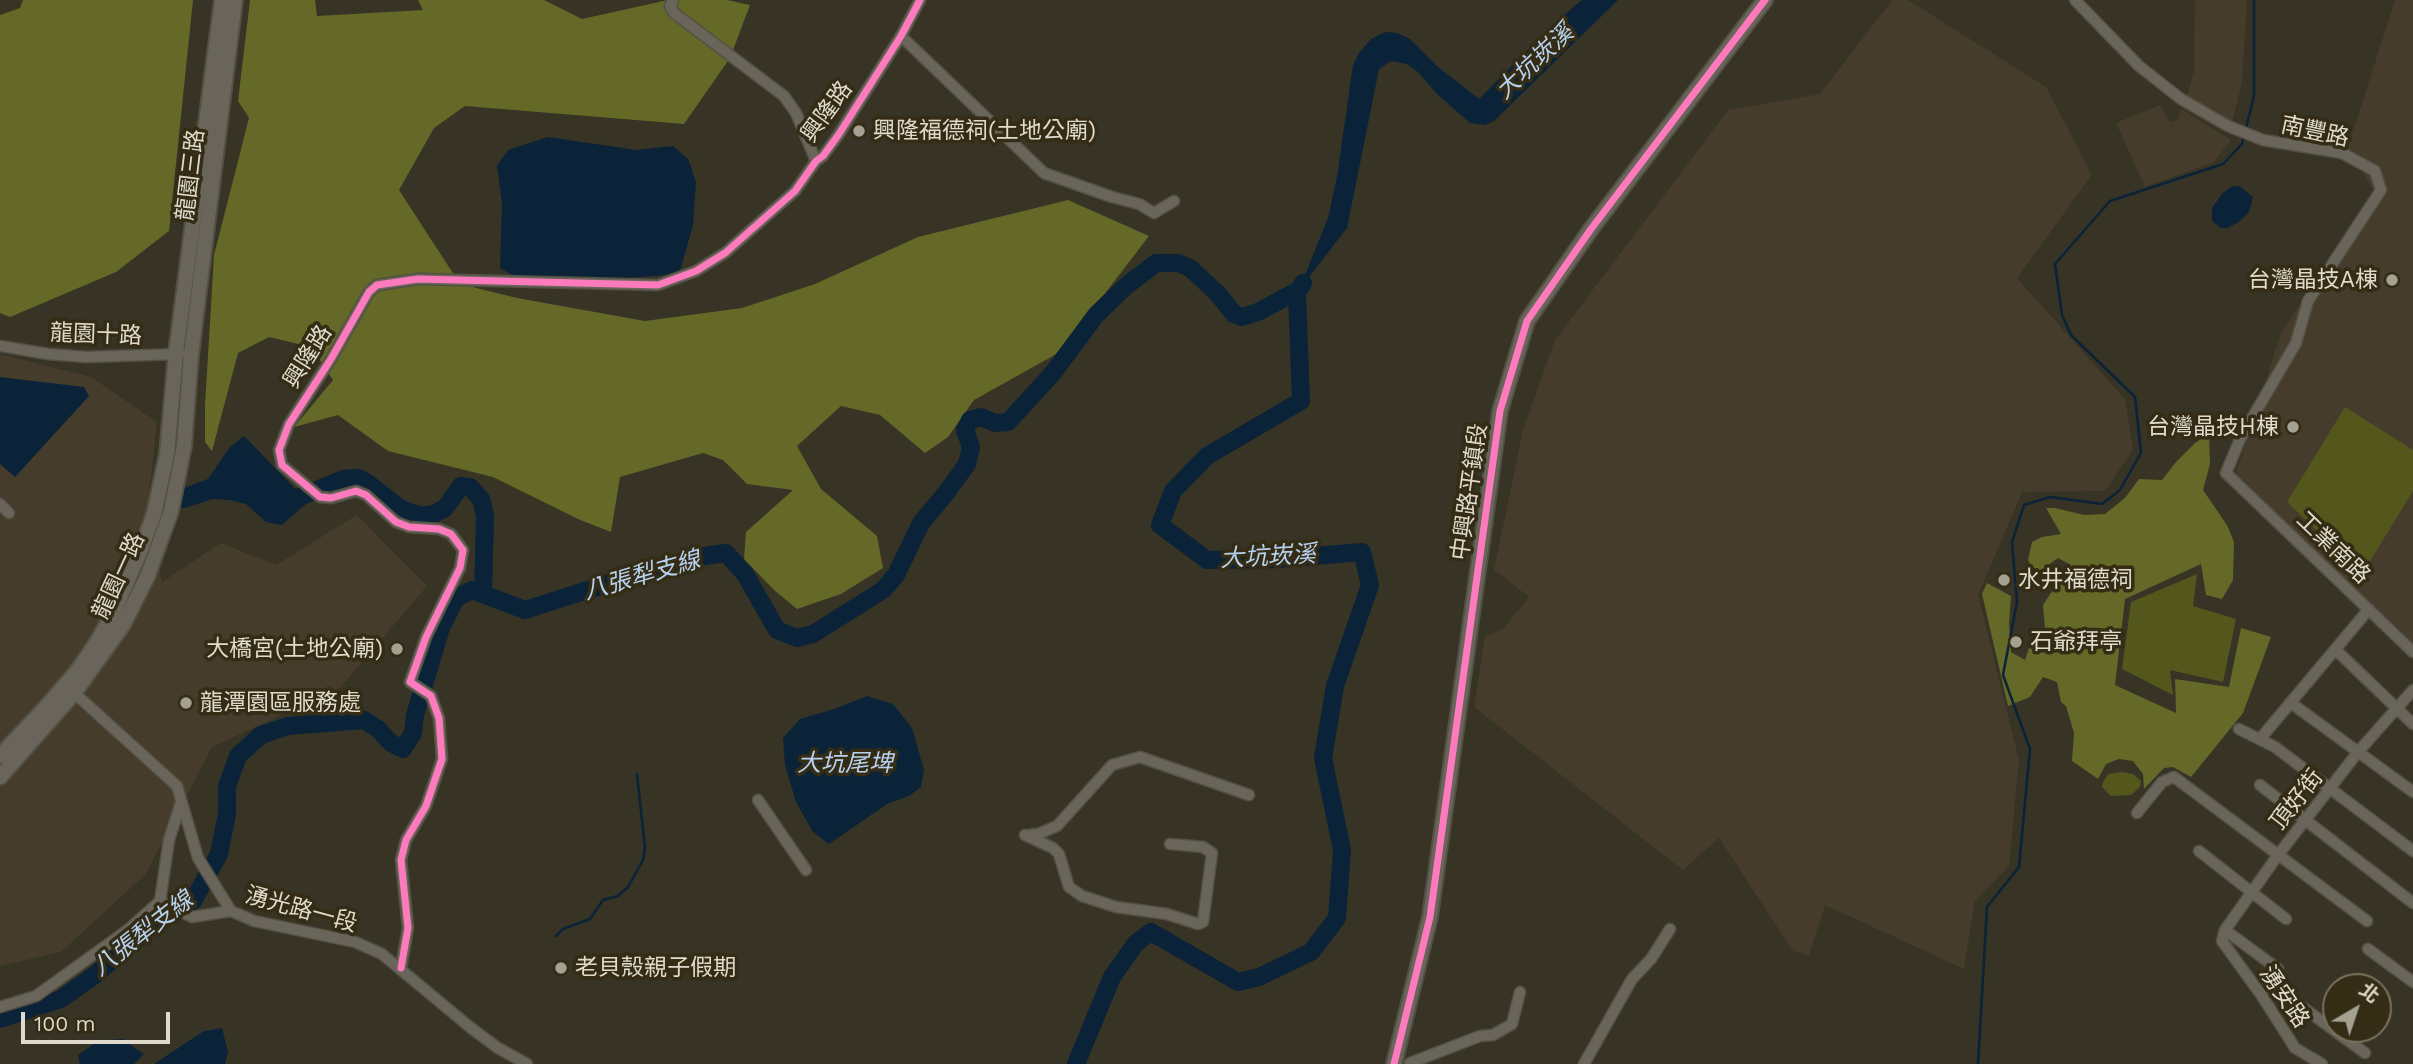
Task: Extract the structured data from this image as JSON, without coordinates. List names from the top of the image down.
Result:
{
  "streets": {
    "street": [
      "興隆路",
      "南豐路",
      "龍園三路",
      "龍園十路",
      "中興路平鎮段",
      "工業南路",
      "龍園一路",
      "頂好街",
      "湧光路一段",
      "湧安路"
    ]
  },
  "crossings": [
    ["興隆路", "湧光路一段"],
    ["南豐路", "工業南路"],
    ["龍園三路", "龍園十路"],
    ["龍園三路", "龍園一路"],
    ["龍園十路", "龍園一路"],
    ["龍園一路", "湧光路一段"],
    ["頂好街", "湧安路"]
  ],
  "water": ["大坑崁溪", "八張犁支線", "大坑尾埤"],
  "places": [
    "興隆福德祠(土地公廟)",
    "台灣晶技A棟",
    "台灣晶技H棟",
    "水井福德祠",
    "石爺拜亭",
    "大橋宮(土地公廟)",
    "龍潭園區服務處",
    "老貝殼親子假期"
  ],
  "scale_bar": "100 m",
  "north": "top right"
}
